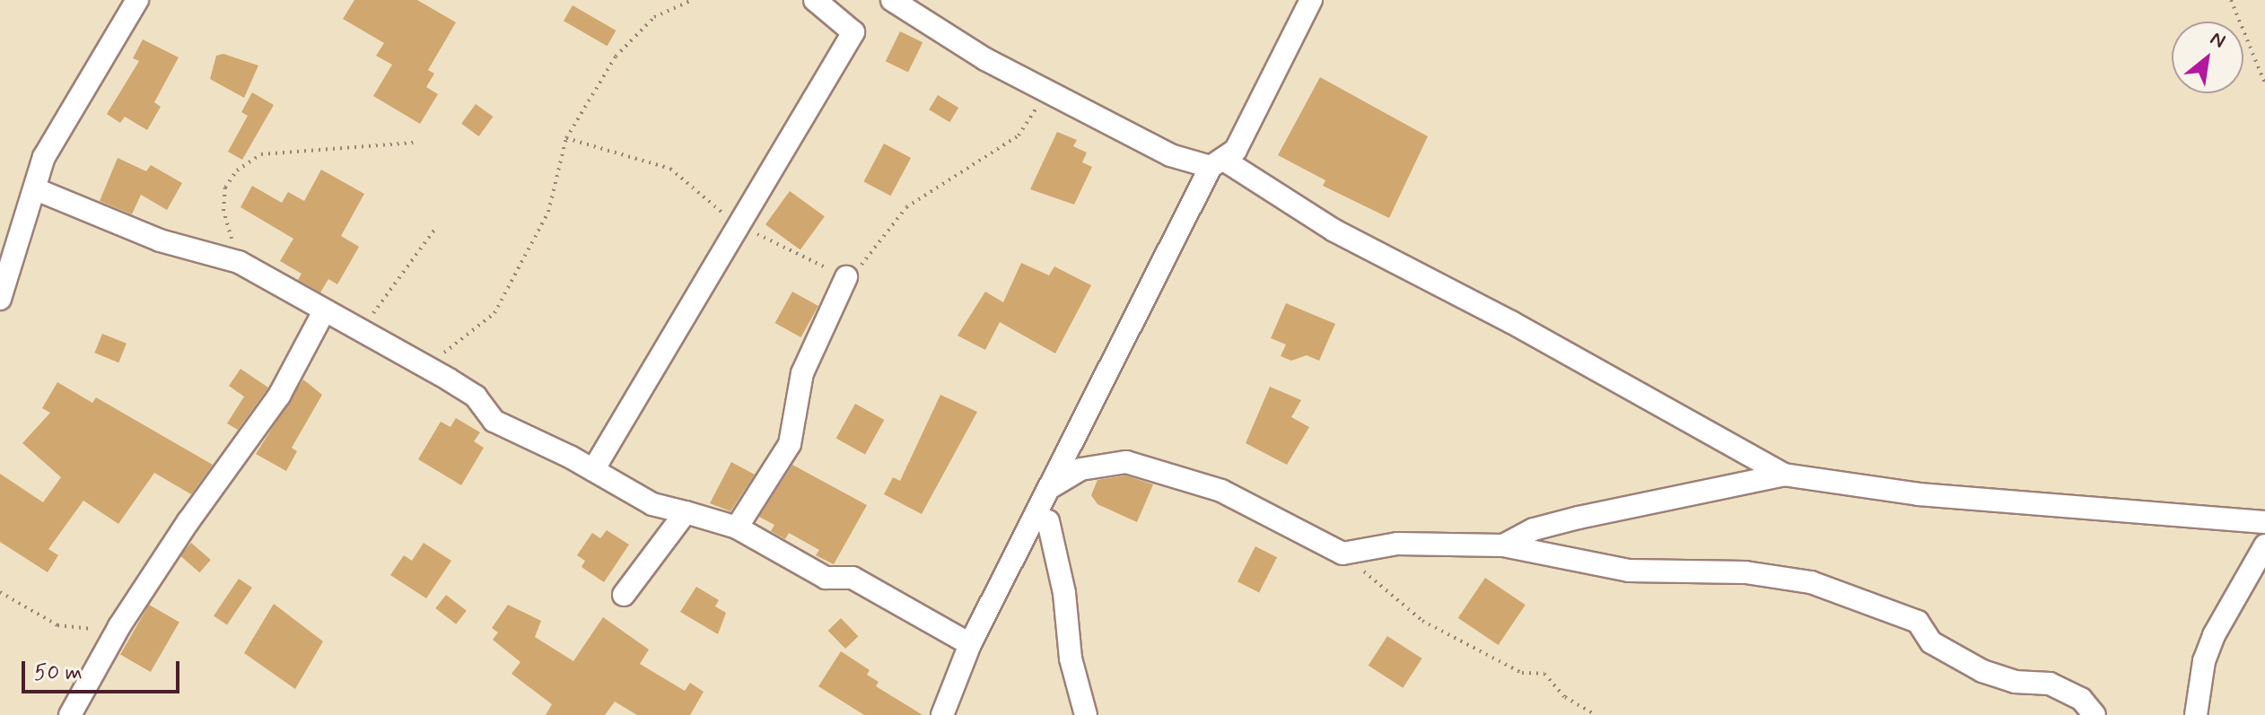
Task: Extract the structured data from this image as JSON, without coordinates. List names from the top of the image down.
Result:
{
  "scale_bar": "50 m",
  "north": "top right"
}
